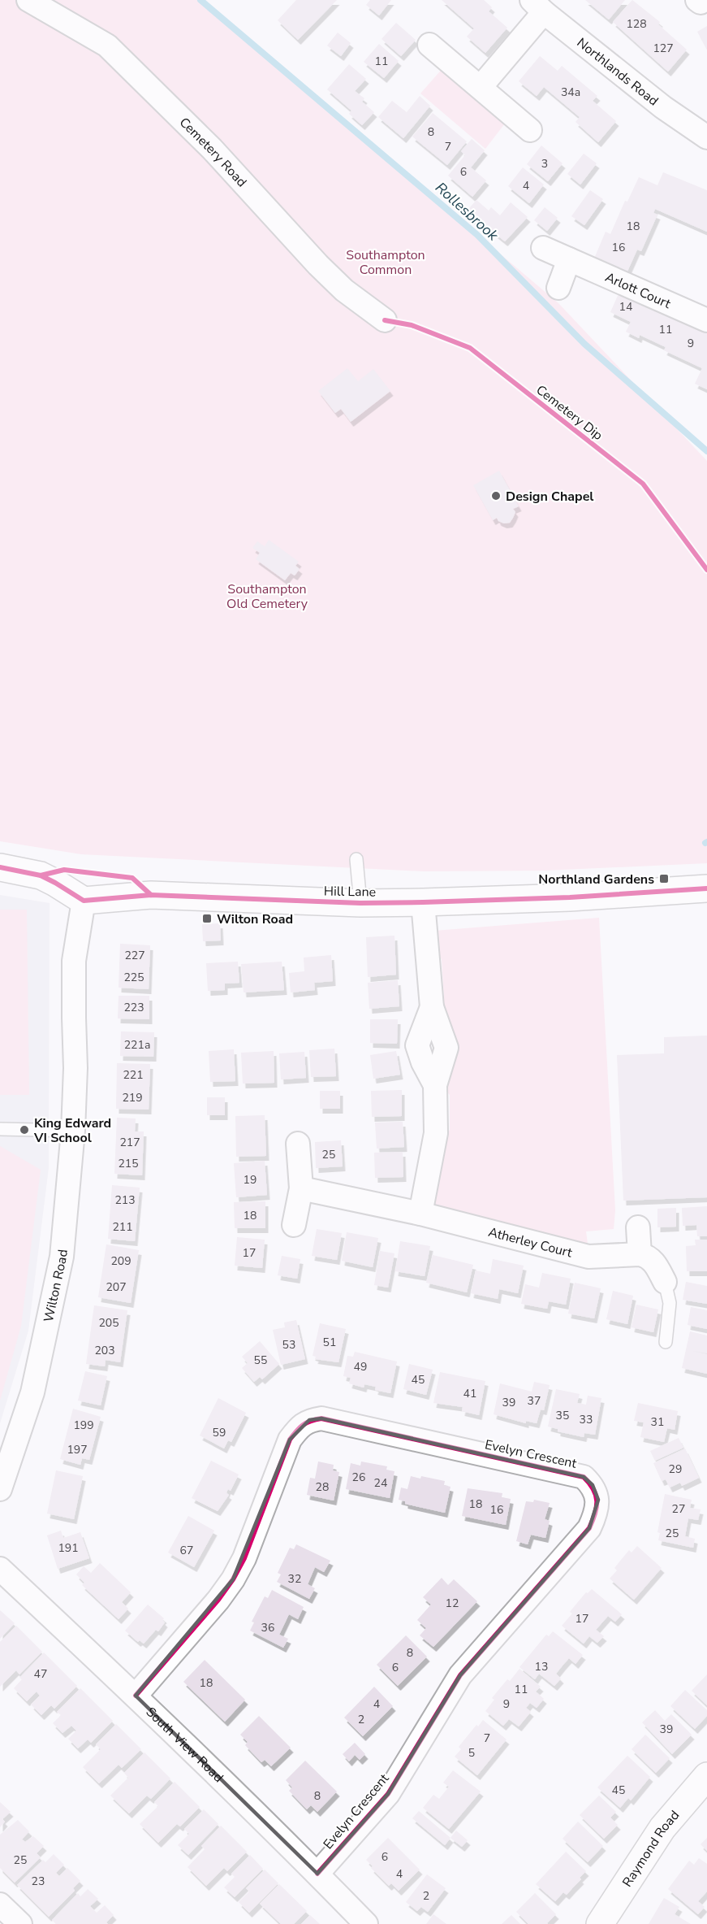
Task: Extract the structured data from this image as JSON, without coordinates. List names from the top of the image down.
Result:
{
  "streets": {
    "street": [
      "Northlands Road",
      "Cemetery Road",
      "Arlott Court",
      "Hill Lane",
      "Atherley Court",
      "Wilton Road",
      "Evelyn Crescent",
      "South View Road",
      "Raymond Road"
    ],
    "cycle path": ["Cemetery Dip"]
  },
  "crossings": [
    ["Hill Lane", "Wilton Road"],
    ["Evelyn Crescent", "South View Road"]
  ],
  "water": ["Rollesbrook"],
  "parks": ["Southampton Common", "Southampton Old Cemetery"],
  "places": {
    "other": ["Design Chapel", "King Edward VI School"],
    "transit": ["Northland Gardens", "Wilton Road"]
  },
  "house_numbers": [
    "128",
    "127",
    "11",
    "34a",
    "8",
    "7",
    "3",
    "6",
    "4",
    "18",
    "16",
    "14",
    "11",
    "9",
    "227",
    "225",
    "223",
    "221a",
    "221",
    "219",
    "217",
    "25",
    "215",
    "19",
    "213",
    "18",
    "211",
    "17",
    "209",
    "207",
    "205",
    "51",
    "53",
    "203",
    "55",
    "49",
    "45",
    "41",
    "37",
    "39",
    "35",
    "33",
    "31",
    "199",
    "59",
    "197",
    "29",
    "26",
    "24",
    "28",
    "18",
    "27",
    "16",
    "25",
    "191",
    "67",
    "32",
    "12",
    "17",
    "36",
    "8",
    "13",
    "6",
    "47",
    "18",
    "11",
    "4",
    "9",
    "2",
    "39",
    "7",
    "5",
    "45",
    "8",
    "6",
    "25",
    "4",
    "23",
    "2"
  ]
}
